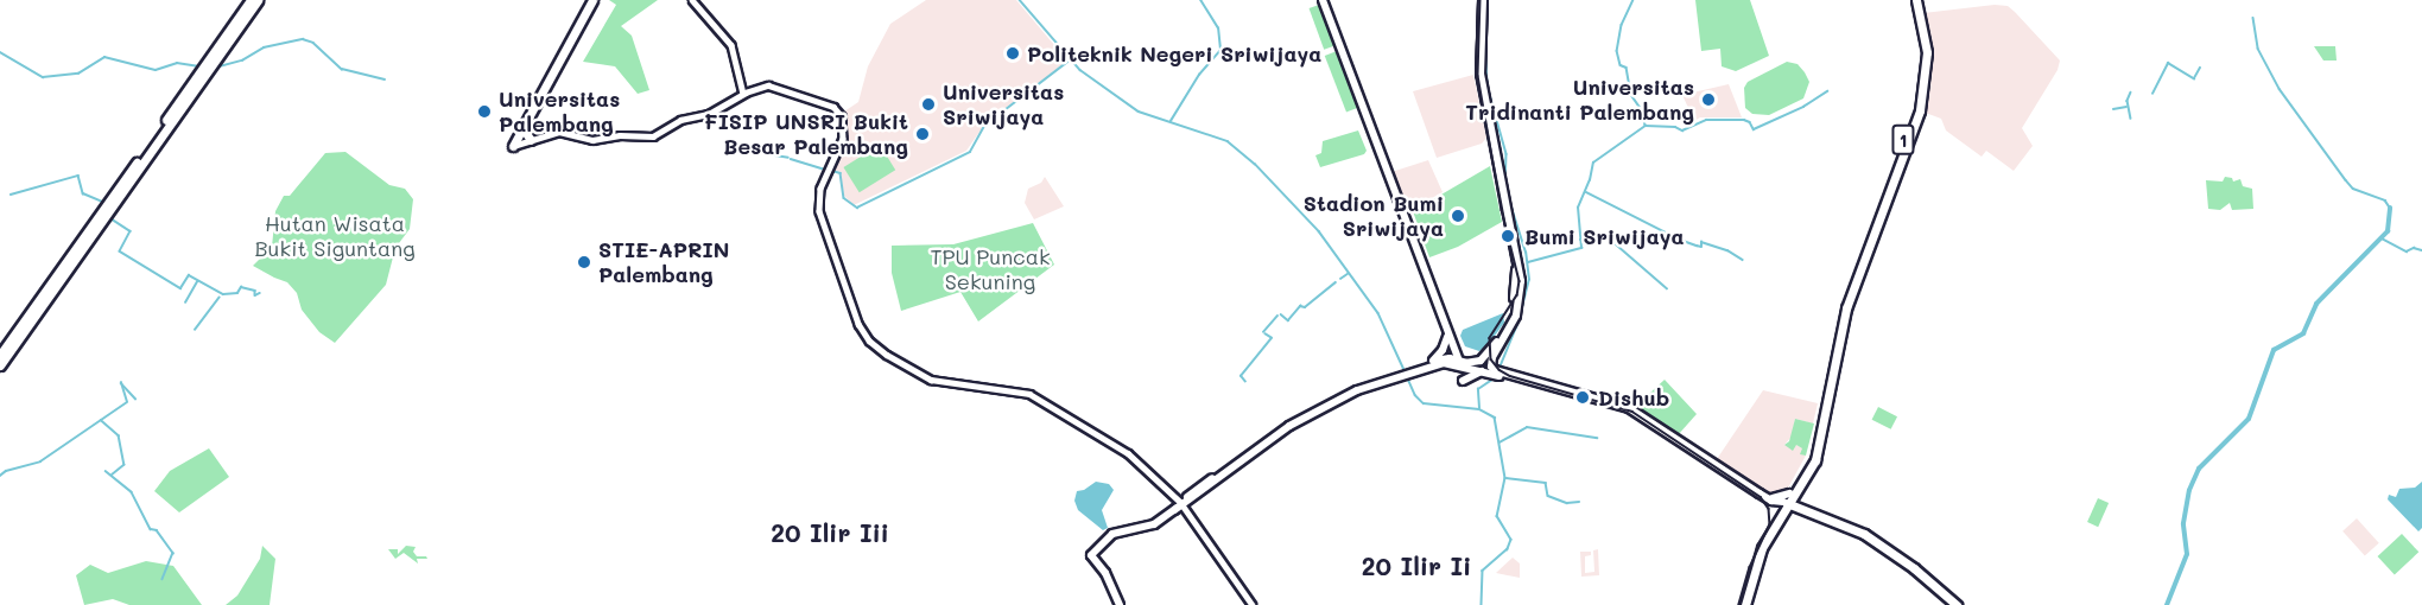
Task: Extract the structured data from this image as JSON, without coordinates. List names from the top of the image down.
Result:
{
  "streets": {
    "highway": ["1"]
  },
  "districts": ["20 Ilir Iii", "20 Ilir Ii"],
  "parks": ["Hutan Wisata Bukit Siguntang", "TPU Puncak Sekuning"],
  "places": [
    "Politeknik Negeri Sriwijaya",
    "Universitas Tridinanti Palembang",
    "Universitas Sriwijaya",
    "Universitas Palembang",
    "FISIP UNSRI Bukit Besar Palembang",
    "Stadion Bumi Sriwijaya",
    "Bumi Sriwijaya",
    "STIE-APRIN Palembang",
    "Dishub"
  ]
}
